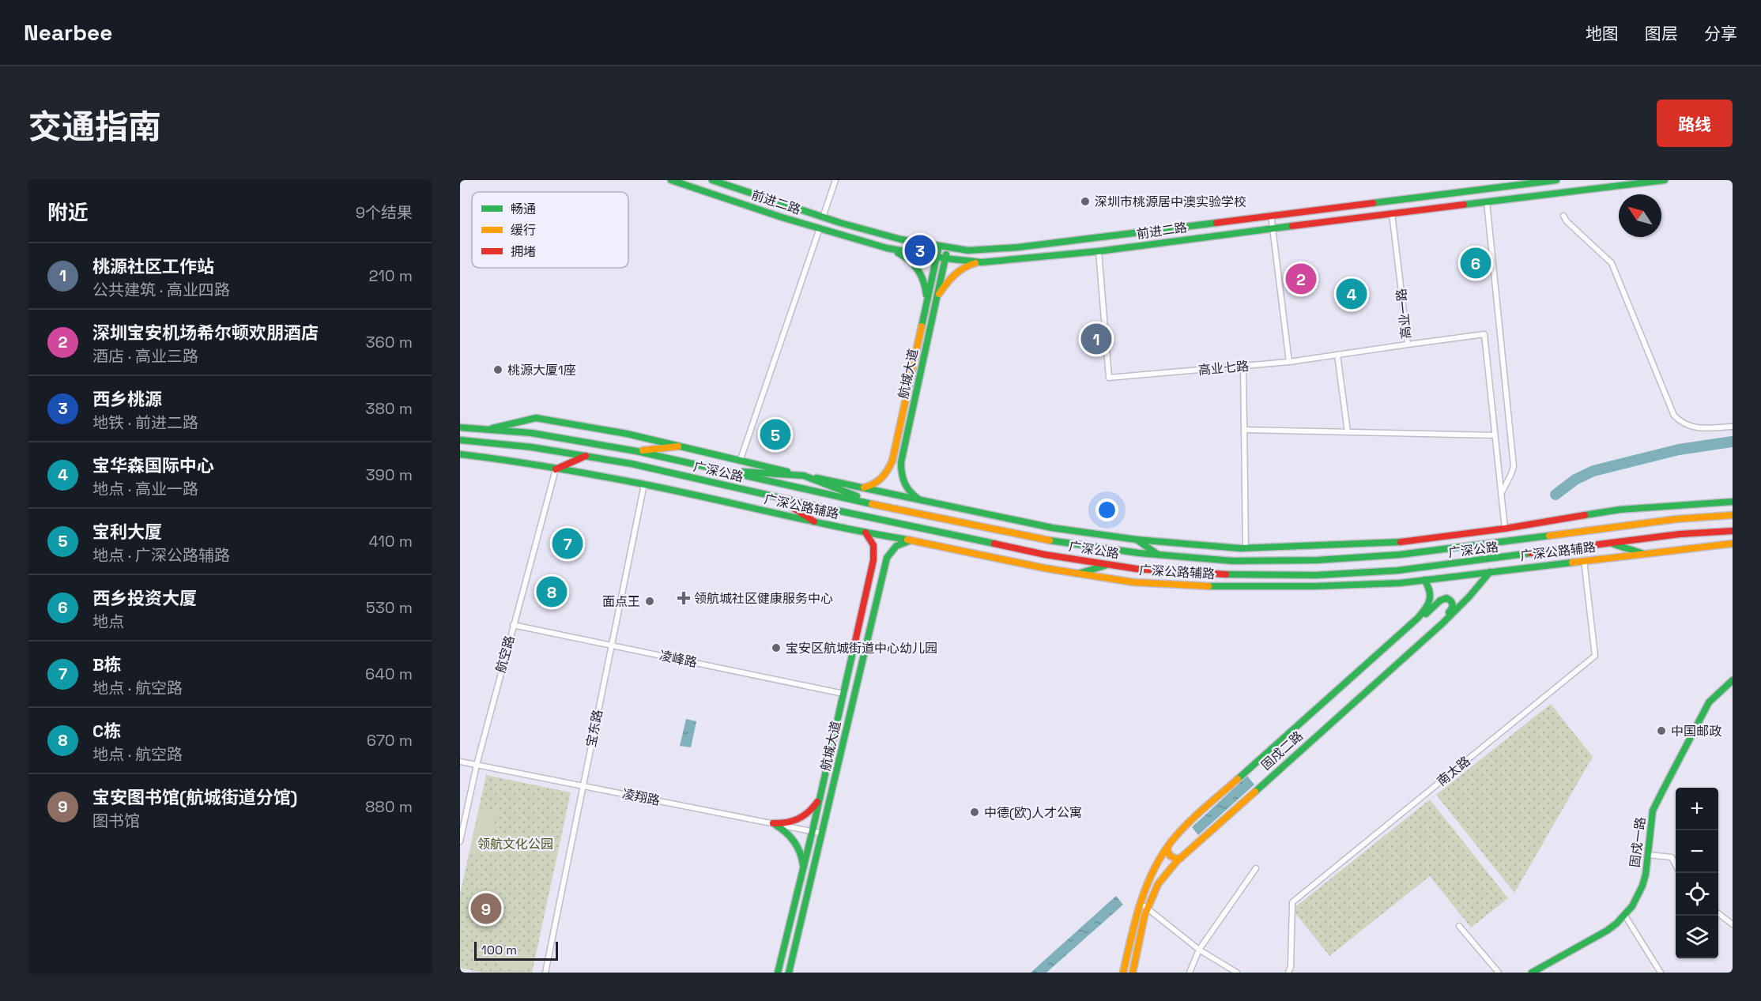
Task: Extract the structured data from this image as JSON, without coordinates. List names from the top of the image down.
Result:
{
  "streets": {
    "main road": [
      "前进二路",
      "航城大道",
      "广深公路",
      "广深公路辅路",
      "固戍二路",
      "固戍一路"
    ],
    "street": [
      "高业一路",
      "高业七路",
      "航空路",
      "凌峰路",
      "宝东路",
      "南太路",
      "凌翔路"
    ]
  },
  "crossings": [
    ["前进二路", "高业一路"],
    ["前进二路", "高业七路"],
    ["前进二路", "航城大道"],
    ["高业一路", "高业七路"],
    ["航城大道", "广深公路辅路"],
    ["航城大道", "凌峰路"],
    ["航城大道", "凌翔路"],
    ["广深公路辅路", "航空路"],
    ["广深公路辅路", "宝东路"],
    ["广深公路辅路", "固戍二路"],
    ["广深公路辅路", "南太路"],
    ["航空路", "凌峰路"],
    ["航空路", "凌翔路"],
    ["凌峰路", "宝东路"],
    ["宝东路", "凌翔路"]
  ],
  "parks": ["领航文化公园"],
  "places": {
    "other": [
      "深圳市桃源居中澳实验学校",
      "桃源大厦1座",
      "面点王",
      "宝安区航城街道中心幼儿园",
      "中国邮政",
      "中德(欧)人才公寓"
    ],
    "health": ["领航城社区健康服务中心"]
  },
  "legend": ["畅通", "缓行", "拥堵"],
  "scale_bar": "100 m",
  "north": "top left",
  "page": {
    "header": "Nearbee",
    "nav": ["地图", "图层", "分享"],
    "title": "交通指南",
    "buttons": "路线",
    "heading": ["附近", "9个结果"],
    "pins": [
      "3",
      "6",
      "2",
      "4",
      "1",
      "5",
      "7",
      "8",
      "9"
    ],
    "list": [
      {
        "mark": "1",
        "name": "桃源社区工作站",
        "note": "公共建筑 · 高业四路",
        "value": "210 m"
      },
      {
        "mark": "2",
        "name": "深圳宝安机场希尔顿欢朋酒店",
        "note": "酒店 · 高业三路",
        "value": "360 m"
      },
      {
        "mark": "3",
        "name": "西乡桃源",
        "note": "地铁 · 前进二路",
        "value": "380 m"
      },
      {
        "mark": "4",
        "name": "宝华森国际中心",
        "note": "地点 · 高业一路",
        "value": "390 m"
      },
      {
        "mark": "5",
        "name": "宝利大厦",
        "note": "地点 · 广深公路辅路",
        "value": "410 m"
      },
      {
        "mark": "6",
        "name": "西乡投资大厦",
        "note": "地点",
        "value": "530 m"
      },
      {
        "mark": "7",
        "name": "B栋",
        "note": "地点 · 航空路",
        "value": "640 m"
      },
      {
        "mark": "8",
        "name": "C栋",
        "note": "地点 · 航空路",
        "value": "670 m"
      },
      {
        "mark": "9",
        "name": "宝安图书馆(航城街道分馆)",
        "note": "图书馆",
        "value": "880 m"
      }
    ],
    "map_buttons": ["+", "−"],
    "scale": "100 m"
  }
}
